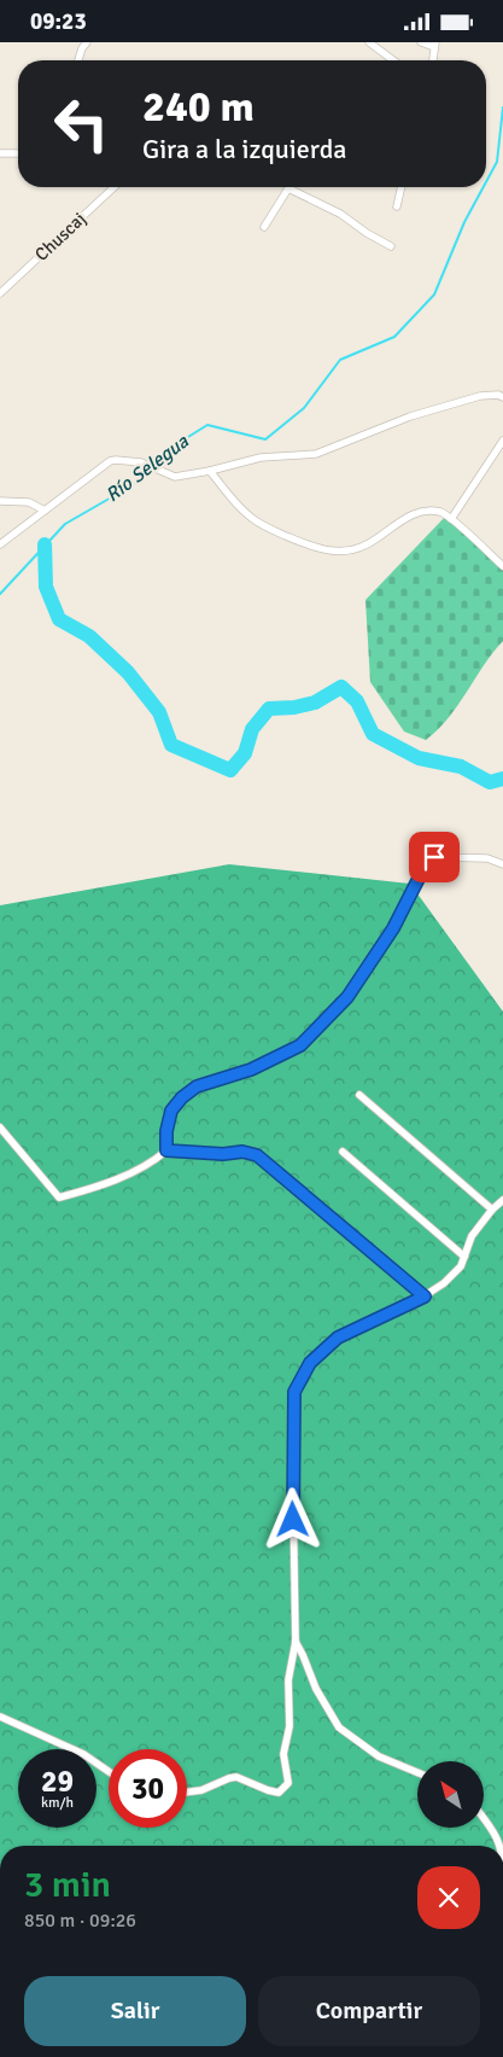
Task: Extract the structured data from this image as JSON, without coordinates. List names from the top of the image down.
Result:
{
  "streets": {
    "street": ["Chuscaj"]
  },
  "water": ["Río Selegua"],
  "north": "top left",
  "page": {
    "status": "09:23",
    "turn": ["240 m", "Gira a la izquierda"],
    "speed": "29 km/h",
    "limit": "30",
    "heading": ["3 min", "850 m · 09:26"],
    "buttons": ["Salir", "Compartir"]
  }
}
